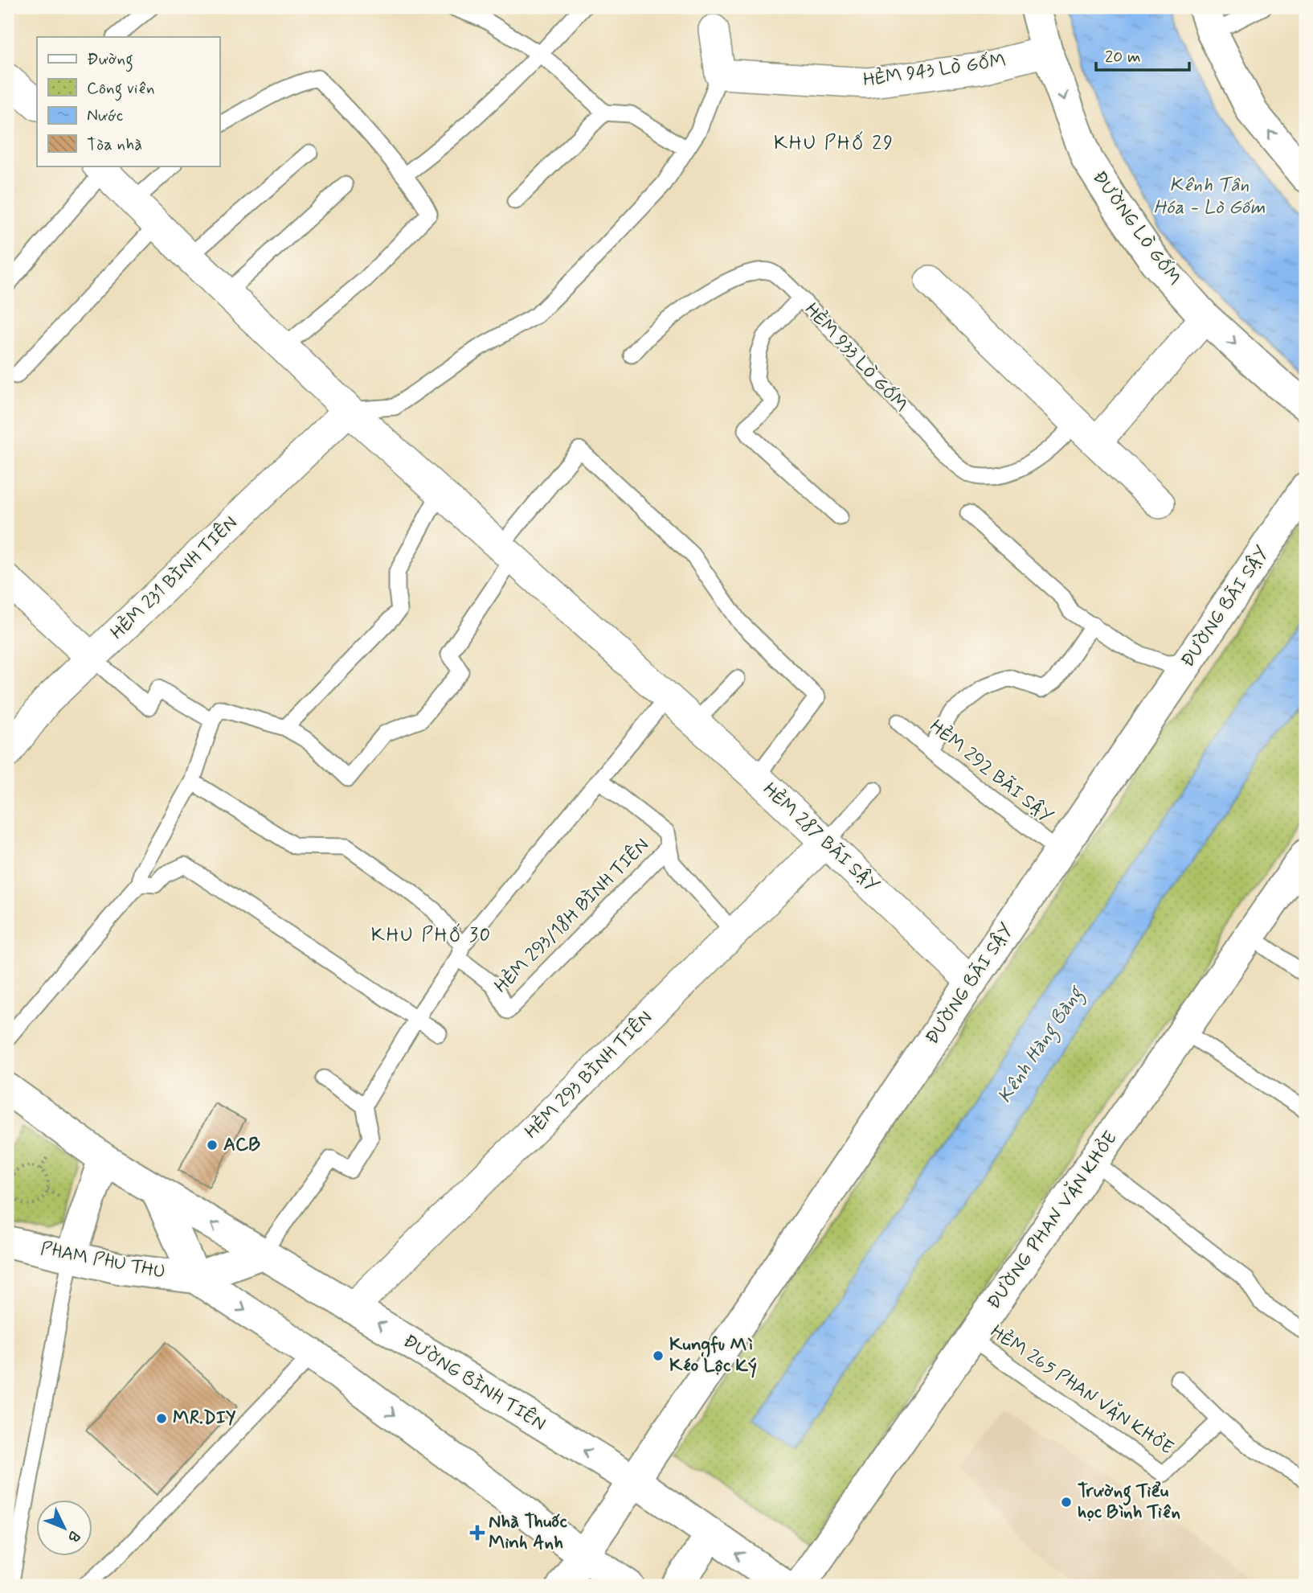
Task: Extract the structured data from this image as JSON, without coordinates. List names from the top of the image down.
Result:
{
  "streets": {
    "street": [
      "HẺM 943 LÒ GỐM",
      "ĐƯỜNG LÒ GỐM",
      "HẺM 933 LÒ GỐM",
      "HẺM 231 BÌNH TIÊN",
      "ĐƯỜNG BÃI SẬY",
      "HẺM 287 BÃI SẬY",
      "HẺM 293 BÌNH TIÊN",
      "ĐƯỜNG PHAN VĂN KHỎE",
      "PHAM PHU THU",
      "ĐƯỜNG BÌNH TIÊN"
    ],
    "lane": ["HẺM 292 BÃI SẬY", "HẺM 293/18H BÌNH TIÊN", "HẺM 265 PHAN VĂN KHỎE"]
  },
  "crossings": [
    ["HẺM 943 LÒ GỐM", "ĐƯỜNG LÒ GỐM"],
    ["ĐƯỜNG LÒ GỐM", "HẺM 933 LÒ GỐM"],
    ["ĐƯỜNG BÃI SẬY", "HẺM 292 BÃI SẬY"],
    ["ĐƯỜNG BÃI SẬY", "HẺM 287 BÃI SẬY"],
    ["ĐƯỜNG BÃI SẬY", "ĐƯỜNG BÌNH TIÊN"],
    ["HẺM 287 BÃI SẬY", "HẺM 293 BÌNH TIÊN"],
    ["HẺM 293/18H BÌNH TIÊN", "HẺM 293 BÌNH TIÊN"],
    ["HẺM 293 BÌNH TIÊN", "ĐƯỜNG BÌNH TIÊN"],
    ["ĐƯỜNG PHAN VĂN KHỎE", "HẺM 265 PHAN VĂN KHỎE"],
    ["PHAM PHU THU", "ĐƯỜNG BÌNH TIÊN"]
  ],
  "districts": ["KHU PHỐ 29", "KHU PHỐ 30"],
  "water": ["Kênh Tân Hóa - Lò Gốm", "Kênh Hàng Bàng"],
  "places": {
    "other": [
      "ACB",
      "Kungfu Mì Kéo Lộc Ký",
      "MR.DIY",
      "Trường Tiểu học Bình Tiên"
    ],
    "health": ["Nhà Thuốc Minh Anh"]
  },
  "legend": [
    "Đường",
    "Công viên",
    "Nước",
    "Tòa nhà"
  ],
  "scale_bar": "20 m",
  "north": "bottom right"
}
